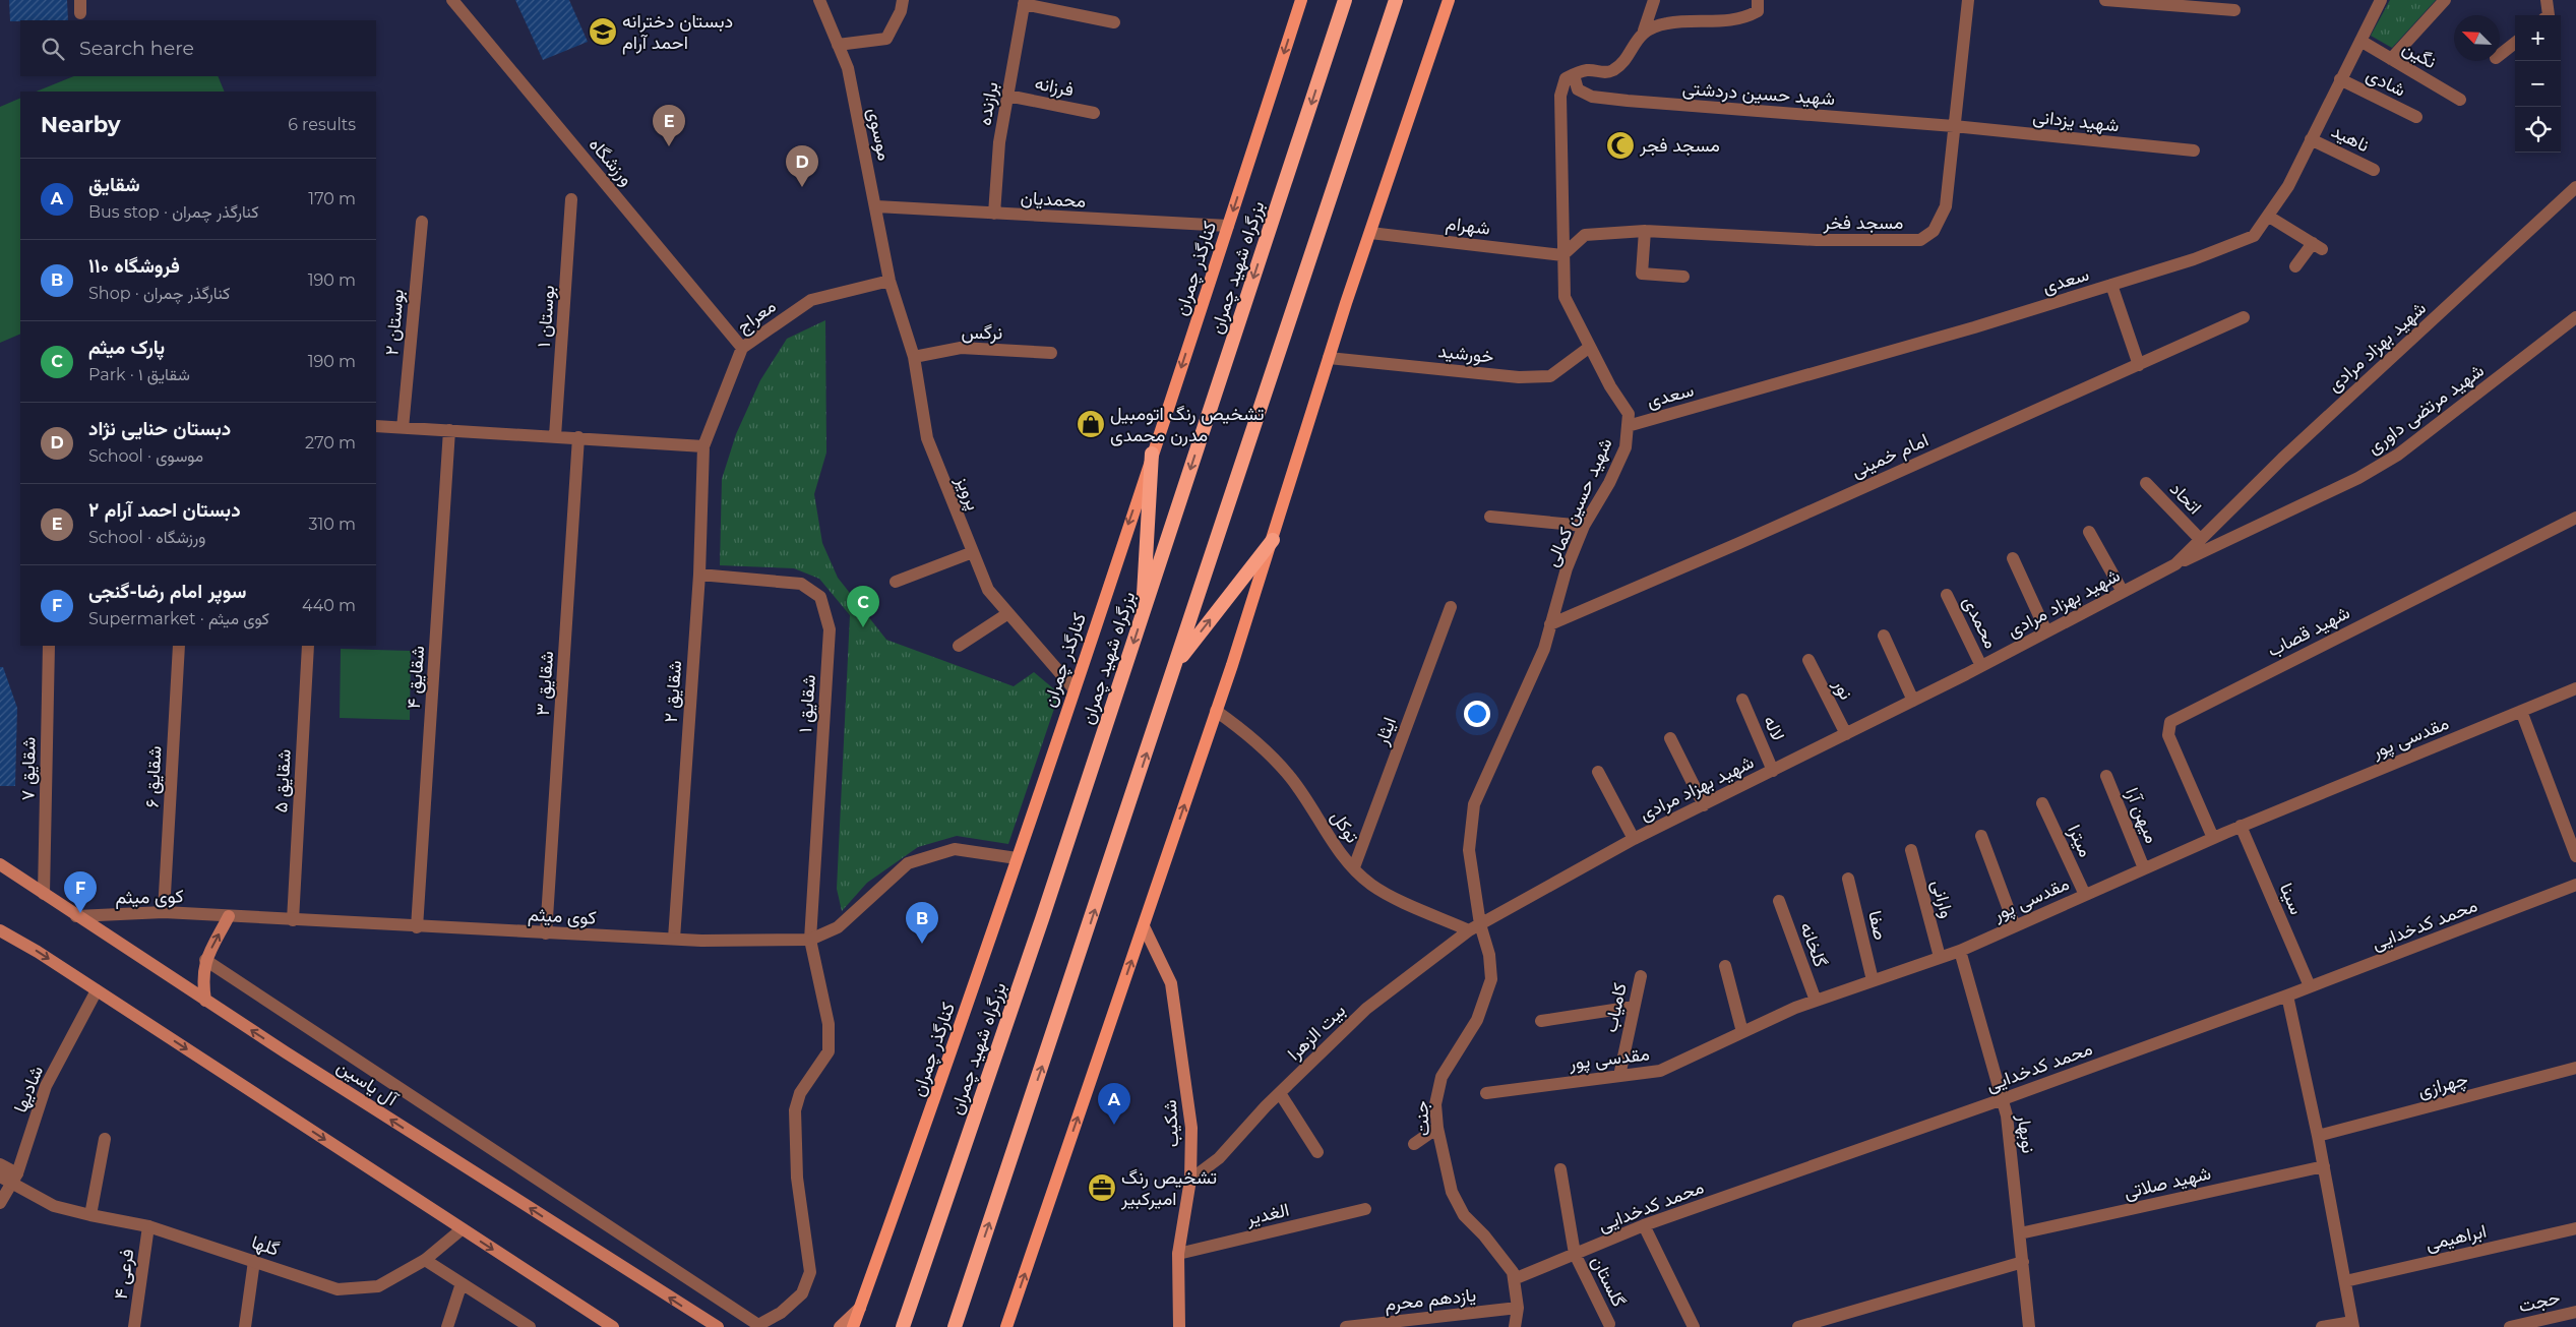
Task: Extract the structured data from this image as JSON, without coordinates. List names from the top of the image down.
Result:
{
  "streets": {
    "highway": ["بزرگراه شهید چمران"],
    "main road": ["کنارگذر چمران", "آل یاسین", "شکیب"],
    "street": [
      "نگین",
      "شادی",
      "فرزانه",
      "شهید حسین دردشتی",
      "برازنده",
      "شهید یزدانی",
      "موسوی",
      "ناهید",
      "ورزشگاه",
      "محمدیان",
      "مسجد فخر",
      "شهرام",
      "سعدی",
      "بوستان ۱",
      "معراج",
      "بوستان ۲",
      "نرگس",
      "شهید بهزاد مرادی",
      "خورشید",
      "شهید مرتضی داوری",
      "امام خمینی",
      "پرویز",
      "اتحاد",
      "شهید حسین کمالی",
      "محمدی",
      "شهید قصاب",
      "شقایق ۴",
      "شقایق ۳",
      "نور",
      "شقایق ۲",
      "شقایق ۱",
      "لاله",
      "ایثار",
      "مقدسی پور",
      "شقایق ۷",
      "شقایق ۶",
      "شقایق ۵",
      "میهن آرا",
      "توکل",
      "میترا",
      "کوی میثم",
      "وارانی",
      "سینا",
      "محمد کدخدایی",
      "صفا",
      "گلخانه",
      "کامیاب",
      "بیت الزهرا",
      "چهرازی",
      "شادیها",
      "جنت",
      "نوبهار",
      "شهید صلاتی",
      "الغدیر",
      "ابراهیمی",
      "گلها",
      "فرعی ۴",
      "گلستان",
      "یازدهم محرم",
      "حجت"
    ]
  },
  "crossings": [
    ["نگین", "سعدی"],
    ["شادی", "سعدی"],
    ["فرزانه", "برازنده"],
    ["شهید حسین دردشتی", "شهید یزدانی"],
    ["شهید حسین دردشتی", "مسجد فخر"],
    ["شهید حسین دردشتی", "شهید حسین کمالی"],
    ["برازنده", "محمدیان"],
    ["شهید یزدانی", "مسجد فخر"],
    ["موسوی", "محمدیان"],
    ["موسوی", "معراج"],
    ["موسوی", "پرویز"],
    ["ناهید", "سعدی"],
    ["ورزشگاه", "معراج"],
    ["محمدیان", "کنارگذر چمران"],
    ["مسجد فخر", "شهرام"],
    ["مسجد فخر", "شهید حسین کمالی"],
    ["شهرام", "شهید حسین کمالی"],
    ["کنارگذر چمران", "پرویز"],
    ["کنارگذر چمران", "کوی میثم"],
    ["سعدی", "شهید حسین کمالی"],
    ["معراج", "پرویز"],
    ["معراج", "شقایق ۲"],
    ["نرگس", "پرویز"],
    ["شهید بهزاد مرادی", "شهید مرتضی داوری"],
    ["شهید بهزاد مرادی", "اتحاد"],
    ["شهید بهزاد مرادی", "شهید حسین کمالی"],
    ["شهید بهزاد مرادی", "محمدی"],
    ["شهید بهزاد مرادی", "نور"],
    ["شهید بهزاد مرادی", "لاله"],
    ["شهید بهزاد مرادی", "توکل"],
    ["شهید بهزاد مرادی", "بیت الزهرا"],
    ["شهید بهزاد مرادی", "جنت"],
    ["خورشید", "شهید حسین کمالی"],
    ["امام خمینی", "شهید حسین کمالی"],
    ["شهید حسین کمالی", "توکل"],
    ["شهید حسین کمالی", "بیت الزهرا"],
    ["شهید حسین کمالی", "جنت"],
    ["شهید قصاب", "مقدسی پور"],
    ["شقایق ۴", "کوی میثم"],
    ["شقایق ۳", "کوی میثم"],
    ["شقایق ۲", "شقایق ۱"],
    ["شقایق ۲", "کوی میثم"],
    ["شقایق ۱", "کوی میثم"],
    ["ایثار", "توکل"],
    ["مقدسی پور", "میهن آرا"],
    ["مقدسی پور", "میترا"],
    ["مقدسی پور", "وارانی"],
    ["مقدسی پور", "سینا"],
    ["مقدسی پور", "صفا"],
    ["مقدسی پور", "گلخانه"],
    ["مقدسی پور", "کامیاب"],
    ["مقدسی پور", "نوبهار"],
    ["شقایق ۷", "آل یاسین"],
    ["شقایق ۶", "کوی میثم"],
    ["شقایق ۵", "کوی میثم"],
    ["توکل", "بیت الزهرا"],
    ["توکل", "جنت"],
    ["کوی میثم", "آل یاسین"],
    ["سینا", "محمد کدخدایی"],
    ["محمد کدخدایی", "جنت"],
    ["محمد کدخدایی", "نوبهار"],
    ["محمد کدخدایی", "گلستان"],
    ["بیت الزهرا", "جنت"],
    ["بیت الزهرا", "شکیب"],
    ["شادیها", "گلها"],
    ["شکیب", "الغدیر"],
    ["نوبهار", "شهید صلاتی"],
    ["گلها", "فرعی ۴"]
  ],
  "one_way": ["کنارگذر چمران"],
  "places": {
    "school or university": ["دبستان دخترانه احمد آرام"],
    "mosque": ["مسجد فجر"],
    "shop": ["تشخیص رنگ اتومبیل مدرن محمدی"],
    "office": ["تشخیص رنگ امیرکبیر"]
  },
  "north": "top left",
  "page": {
    "map_buttons": ["+", "−"],
    "search": "Search here",
    "heading": ["Nearby", "6 results"],
    "pins": [
      "E",
      "D",
      "C",
      "F",
      "B",
      "A"
    ],
    "list": [
      {
        "mark": "A",
        "name": "شقایق",
        "note": "Bus stop · کنارگذر چمران",
        "value": "170 m"
      },
      {
        "mark": "B",
        "name": "فروشگاه ۱۱۰",
        "note": "Shop · کنارگذر چمران",
        "value": "190 m"
      },
      {
        "mark": "C",
        "name": "پارک میثم",
        "note": "Park · شقایق ۱",
        "value": "190 m"
      },
      {
        "mark": "D",
        "name": "دبستان حنایی نژاد",
        "note": "School · موسوی",
        "value": "270 m"
      },
      {
        "mark": "E",
        "name": "دبستان احمد آرام ۲",
        "note": "School · ورزشگاه",
        "value": "310 m"
      },
      {
        "mark": "F",
        "name": "سوپر امام رضا-گنجی",
        "note": "Supermarket · کوی میثم",
        "value": "440 m"
      }
    ]
  }
}
